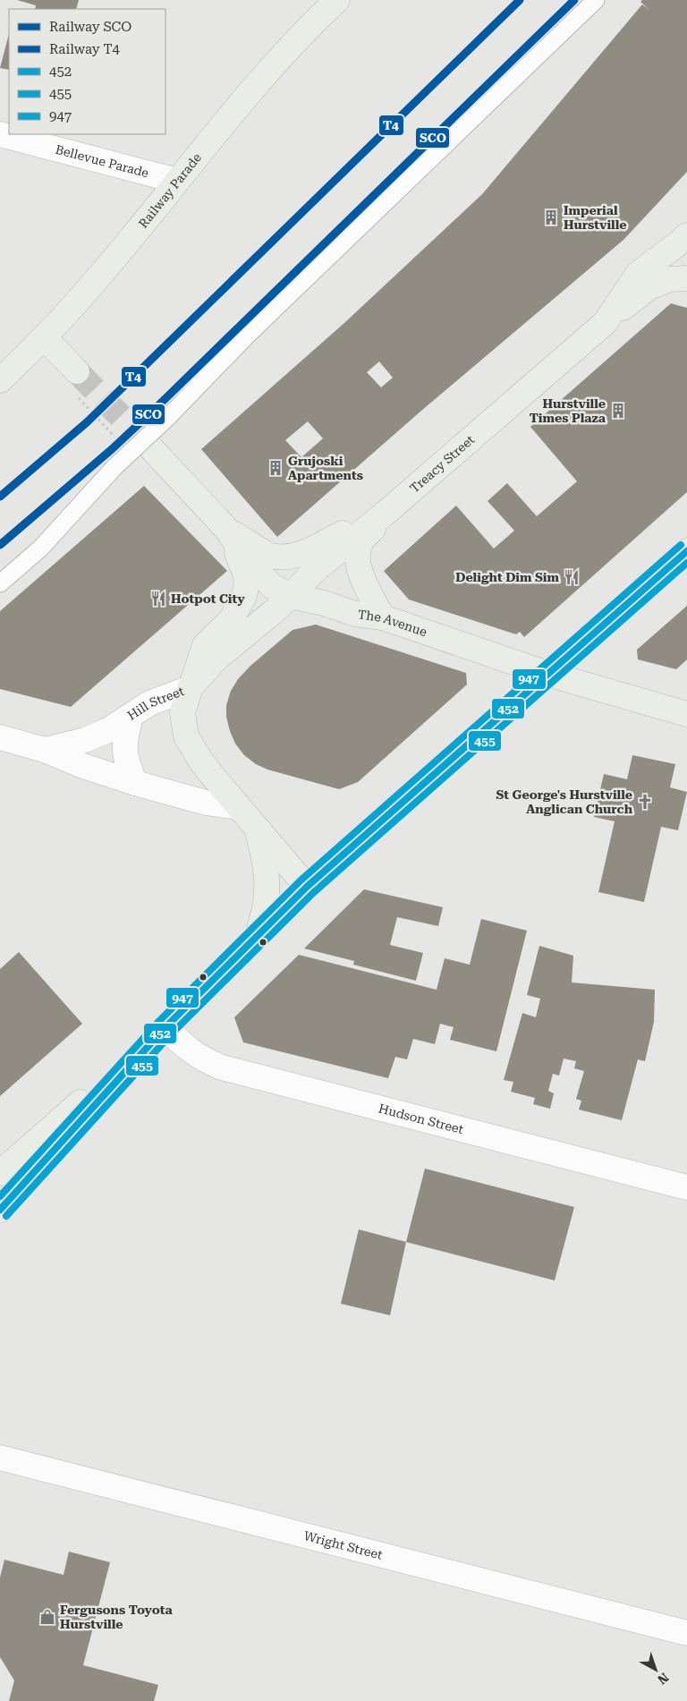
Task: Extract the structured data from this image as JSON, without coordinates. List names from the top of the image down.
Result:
{
  "streets": {
    "street": [
      "Bellevue Parade",
      "Railway Parade",
      "Treacy Street",
      "The Avenue",
      "Hill Street",
      "Hudson Street",
      "Wright Street"
    ]
  },
  "crossings": [
    ["Bellevue Parade", "Railway Parade"],
    ["Treacy Street", "The Avenue"],
    ["Treacy Street", "Hill Street"]
  ],
  "places": {
    "building": ["Imperial Hurstville", "Hurstville Times Plaza", "Grujoski Apartments"],
    "restaurant": ["Delight Dim Sim", "Hotpot City"],
    "church": ["St George's Hurstville Anglican Church"],
    "shop": ["Fergusons Toyota Hurstville"]
  },
  "lines": [
    "rail line SCO",
    "rail line T4",
    "transit line 947",
    "transit line 452",
    "transit line 455"
  ],
  "legend": [
    "Railway SCO",
    "Railway T4",
    "452",
    "455",
    "947"
  ],
  "north": "bottom right"
}
